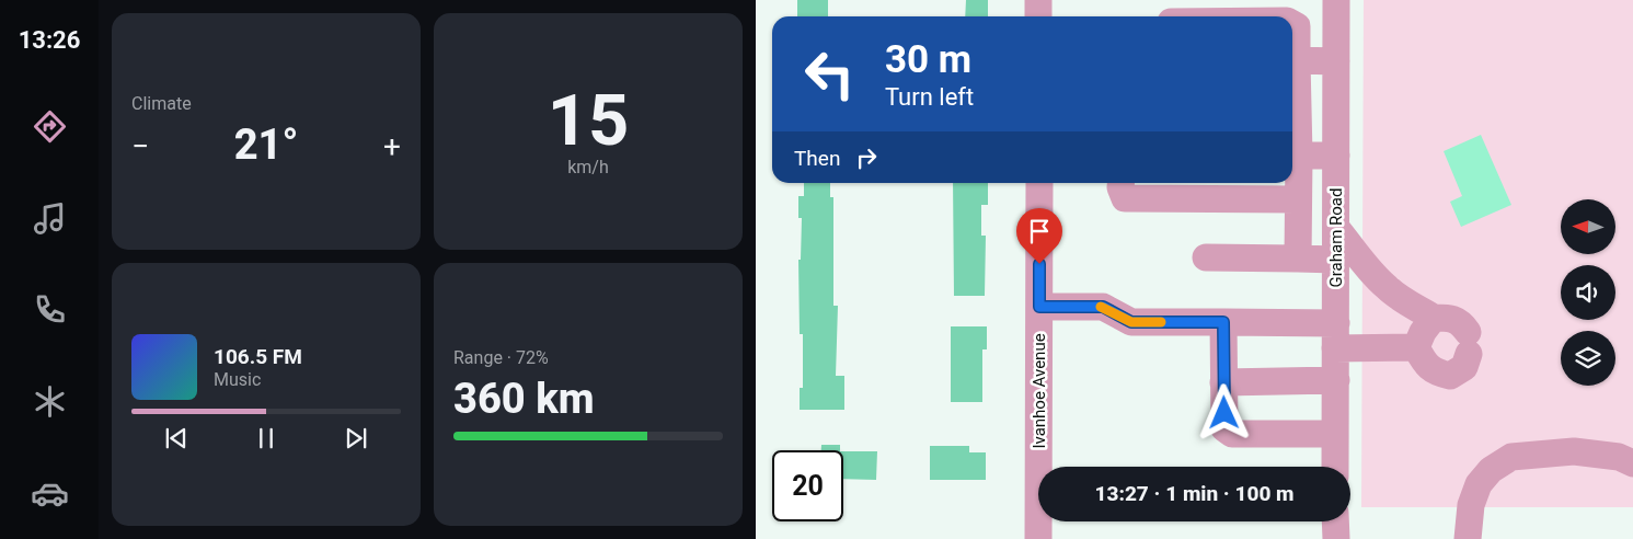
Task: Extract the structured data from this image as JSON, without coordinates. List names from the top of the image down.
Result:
{
  "streets": {
    "street": ["Graham Road", "Ivanhoe Avenue"]
  },
  "north": "left",
  "page": {
    "tabs": "13:26",
    "tile": [
      "Climate",
      ["15", "km/h"],
      ["Range · 72%", "360 km"]
    ],
    "turn": ["30 m", "Turn left"],
    "heat": ["−", "21°", "+"],
    "then": "Then",
    "song": ["106.5 FM", "Music"],
    "limit": "20",
    "trip": "13:27 · 1 min · 100 m"
  }
}
